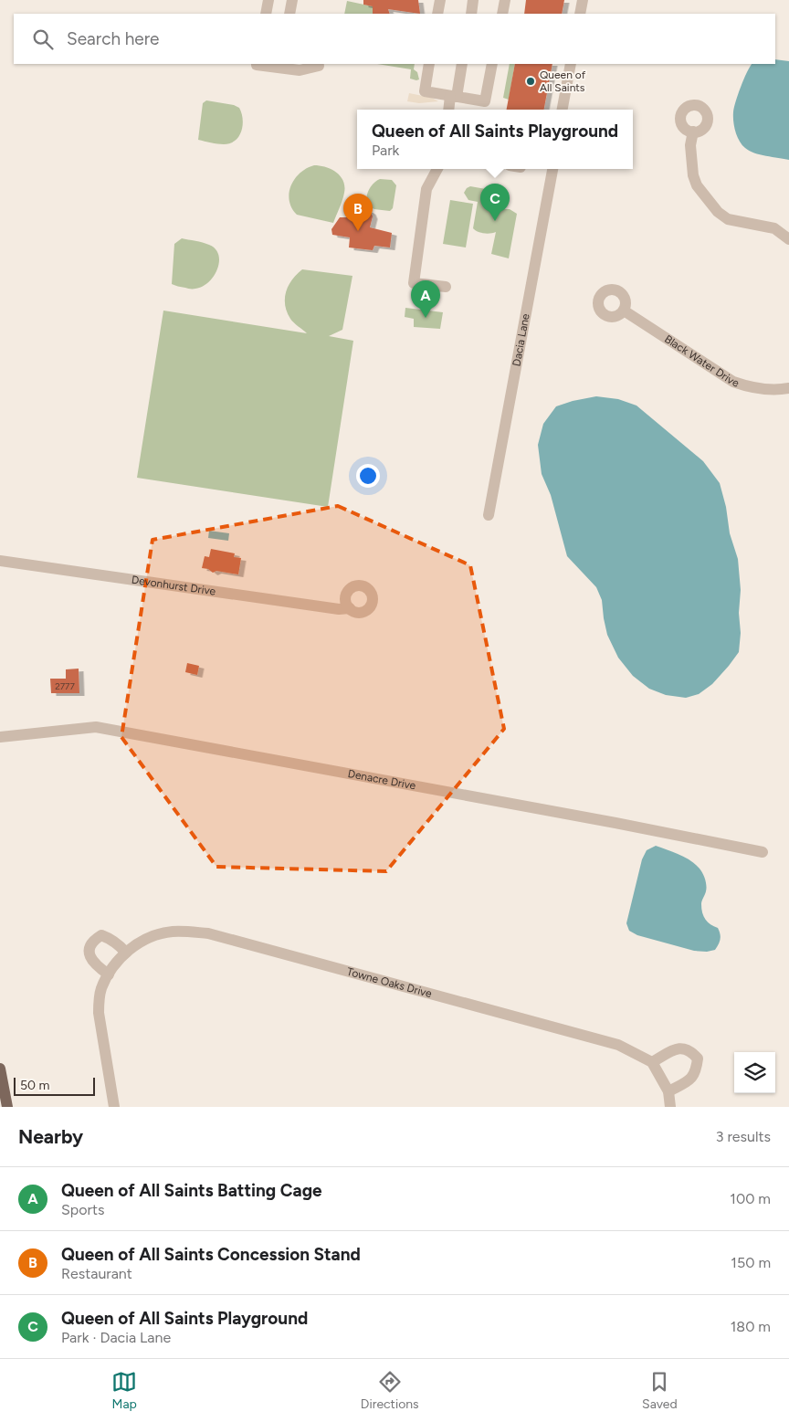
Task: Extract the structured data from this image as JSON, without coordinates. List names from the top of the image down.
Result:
{
  "streets": {
    "street": [
      "Dacia Lane",
      "Black Water Drive",
      "Devonhurst Drive",
      "Denacre Drive",
      "Towne Oaks Drive"
    ]
  },
  "places": ["Queen of All Saints"],
  "house_numbers": ["2777"],
  "scale_bar": "50 m",
  "page": {
    "search": "Search here",
    "popup": ["Queen of All Saints Playground", "Park"],
    "pins": ["C", "B", "A"],
    "scale": "50 m",
    "heading": ["Nearby", "3 results"],
    "list": [
      {
        "mark": "A",
        "name": "Queen of All Saints Batting Cage",
        "note": "Sports",
        "value": "100 m"
      },
      {
        "mark": "B",
        "name": "Queen of All Saints Concession Stand",
        "note": "Restaurant",
        "value": "150 m"
      },
      {
        "mark": "C",
        "name": "Queen of All Saints Playground",
        "note": "Park · Dacia Lane",
        "value": "180 m"
      }
    ],
    "nav": ["Map", "Directions", "Saved"]
  }
}
